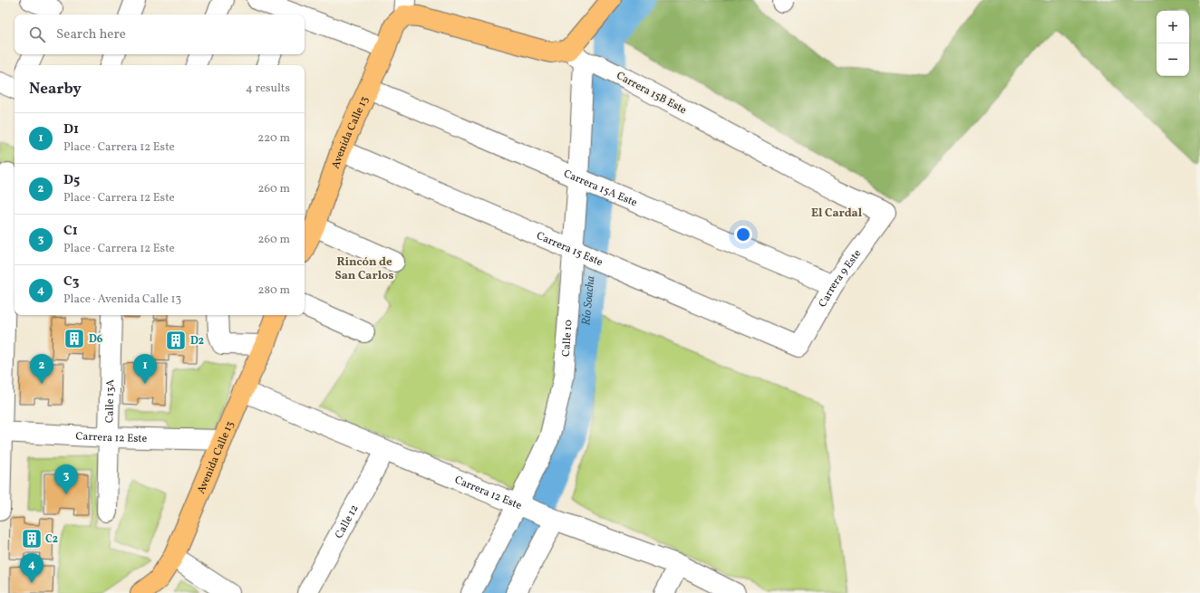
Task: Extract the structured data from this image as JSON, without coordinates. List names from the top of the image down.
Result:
{
  "streets": {
    "main road": ["Avenida Calle 13"],
    "street": [
      "Carrera 15B Este",
      "Carrera 15A Este",
      "Carrera 15 Este",
      "Carrera 9 Este",
      "Calle 10",
      "Calle 13A",
      "Carrera 12 Este",
      "Calle 12"
    ]
  },
  "crossings": [
    ["Carrera 15B Este", "Carrera 9 Este"],
    ["Carrera 15B Este", "Calle 10"],
    ["Avenida Calle 13", "Carrera 15A Este"],
    ["Avenida Calle 13", "Carrera 15 Este"],
    ["Avenida Calle 13", "Carrera 12 Este"],
    ["Carrera 15A Este", "Carrera 9 Este"],
    ["Carrera 15A Este", "Calle 10"],
    ["Carrera 15 Este", "Carrera 9 Este"],
    ["Carrera 15 Este", "Calle 10"],
    ["Calle 10", "Carrera 12 Este"],
    ["Calle 13A", "Carrera 12 Este"],
    ["Carrera 12 Este", "Calle 12"]
  ],
  "districts": ["El Cardal", "Rincón de San Carlos"],
  "water": ["Río Soacha"],
  "places": {
    "building": ["D6", "D2", "C2"]
  },
  "page": {
    "map_buttons": ["+", "−"],
    "search": "Search here",
    "heading": ["Nearby", "4 results"],
    "list": [
      {
        "mark": "1",
        "name": "D1",
        "note": "Place · Carrera 12 Este",
        "value": "220 m"
      },
      {
        "mark": "2",
        "name": "D5",
        "note": "Place · Carrera 12 Este",
        "value": "260 m"
      },
      {
        "mark": "3",
        "name": "C1",
        "note": "Place · Carrera 12 Este",
        "value": "260 m"
      },
      {
        "mark": "4",
        "name": "C3",
        "note": "Place · Avenida Calle 13",
        "value": "280 m"
      }
    ],
    "pins": [
      "1",
      "2",
      "3",
      "4"
    ]
  }
}
